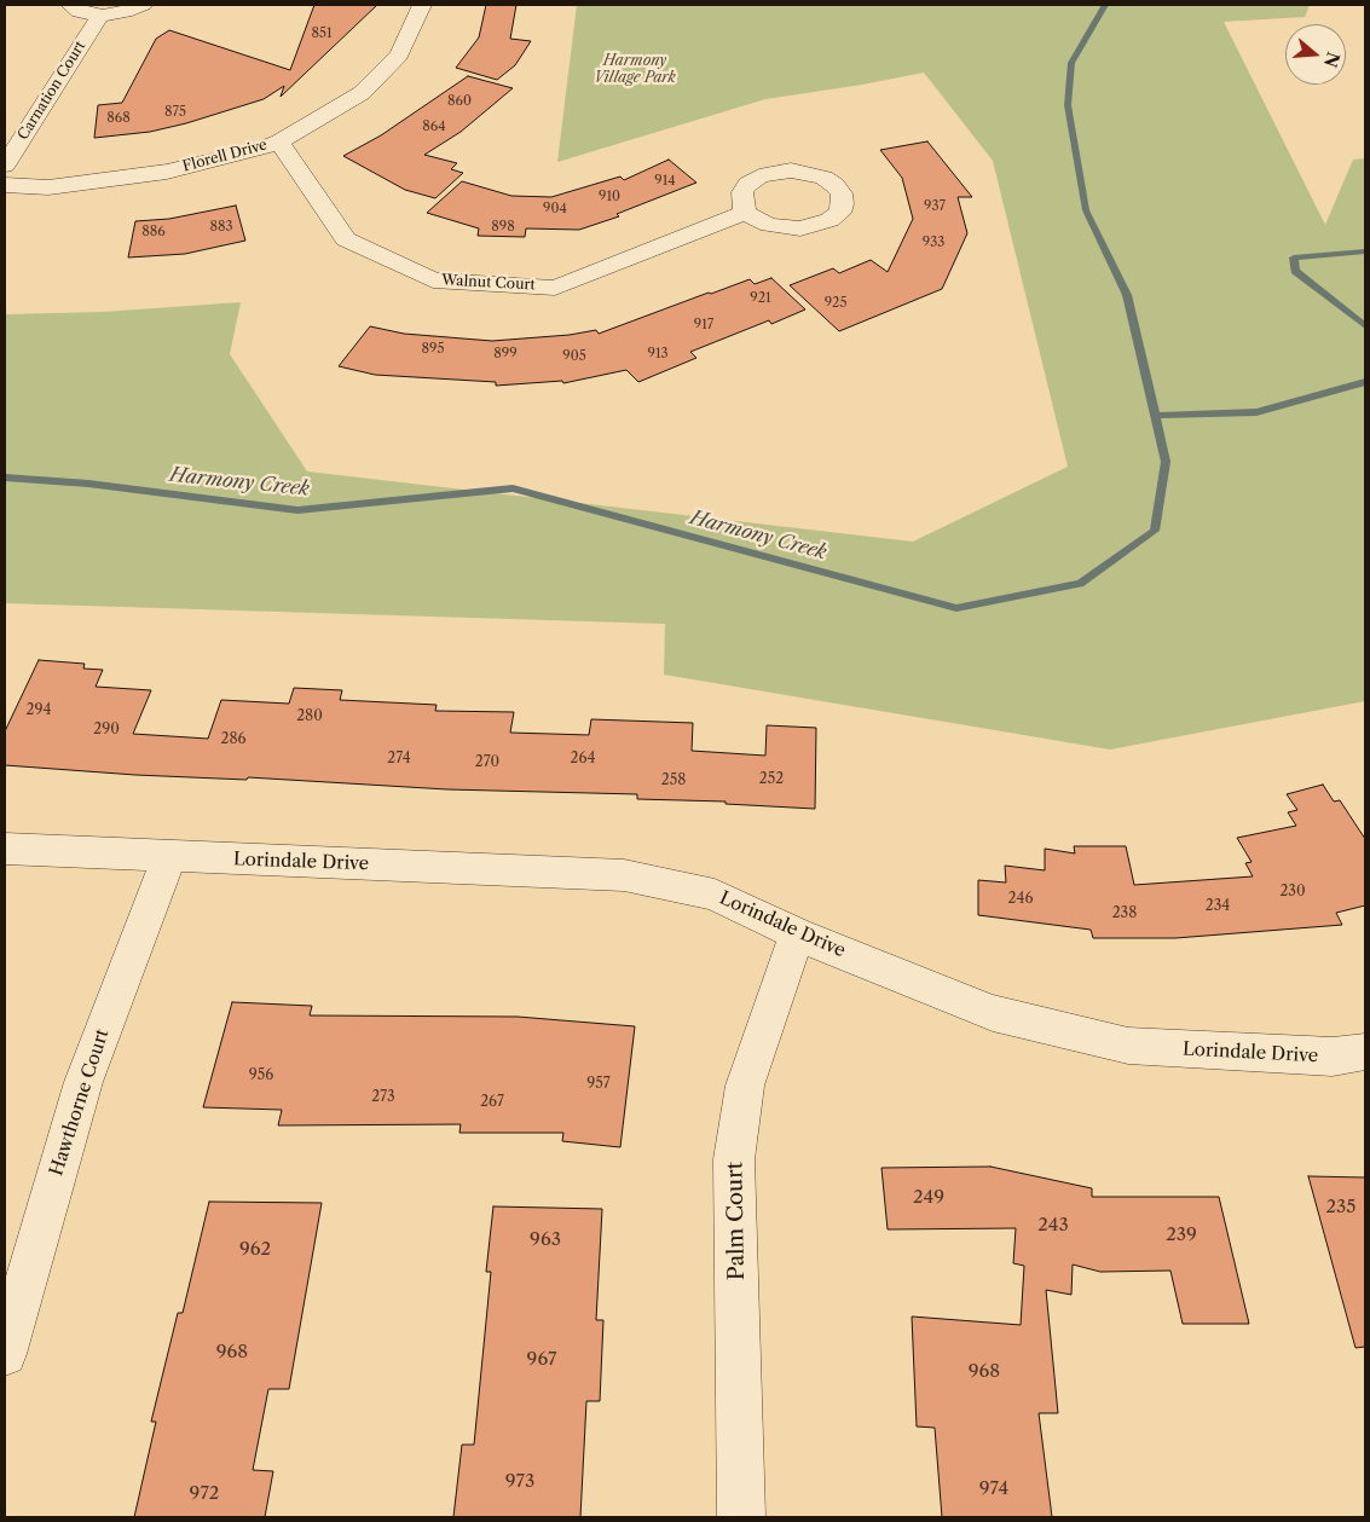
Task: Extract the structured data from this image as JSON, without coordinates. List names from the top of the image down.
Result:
{
  "streets": {
    "street": [
      "Carnation Court",
      "Florell Drive",
      "Walnut Court",
      "Lorindale Drive",
      "Hawthorne Court",
      "Palm Court"
    ]
  },
  "crossings": [
    ["Florell Drive", "Walnut Court"],
    ["Lorindale Drive", "Hawthorne Court"],
    ["Lorindale Drive", "Palm Court"]
  ],
  "water": ["Harmony Creek"],
  "parks": ["Harmony Village Park"],
  "house_numbers": [
    "851",
    "860",
    "875",
    "868",
    "864",
    "914",
    "910",
    "937",
    "904",
    "883",
    "898",
    "886",
    "933",
    "921",
    "925",
    "917",
    "895",
    "899",
    "913",
    "905",
    "294",
    "280",
    "290",
    "286",
    "274",
    "264",
    "270",
    "252",
    "258",
    "230",
    "246",
    "234",
    "238",
    "956",
    "957",
    "273",
    "267",
    "249",
    "235",
    "243",
    "239",
    "963",
    "962",
    "968",
    "967",
    "968",
    "973",
    "974",
    "972"
  ],
  "north": "right"
}
